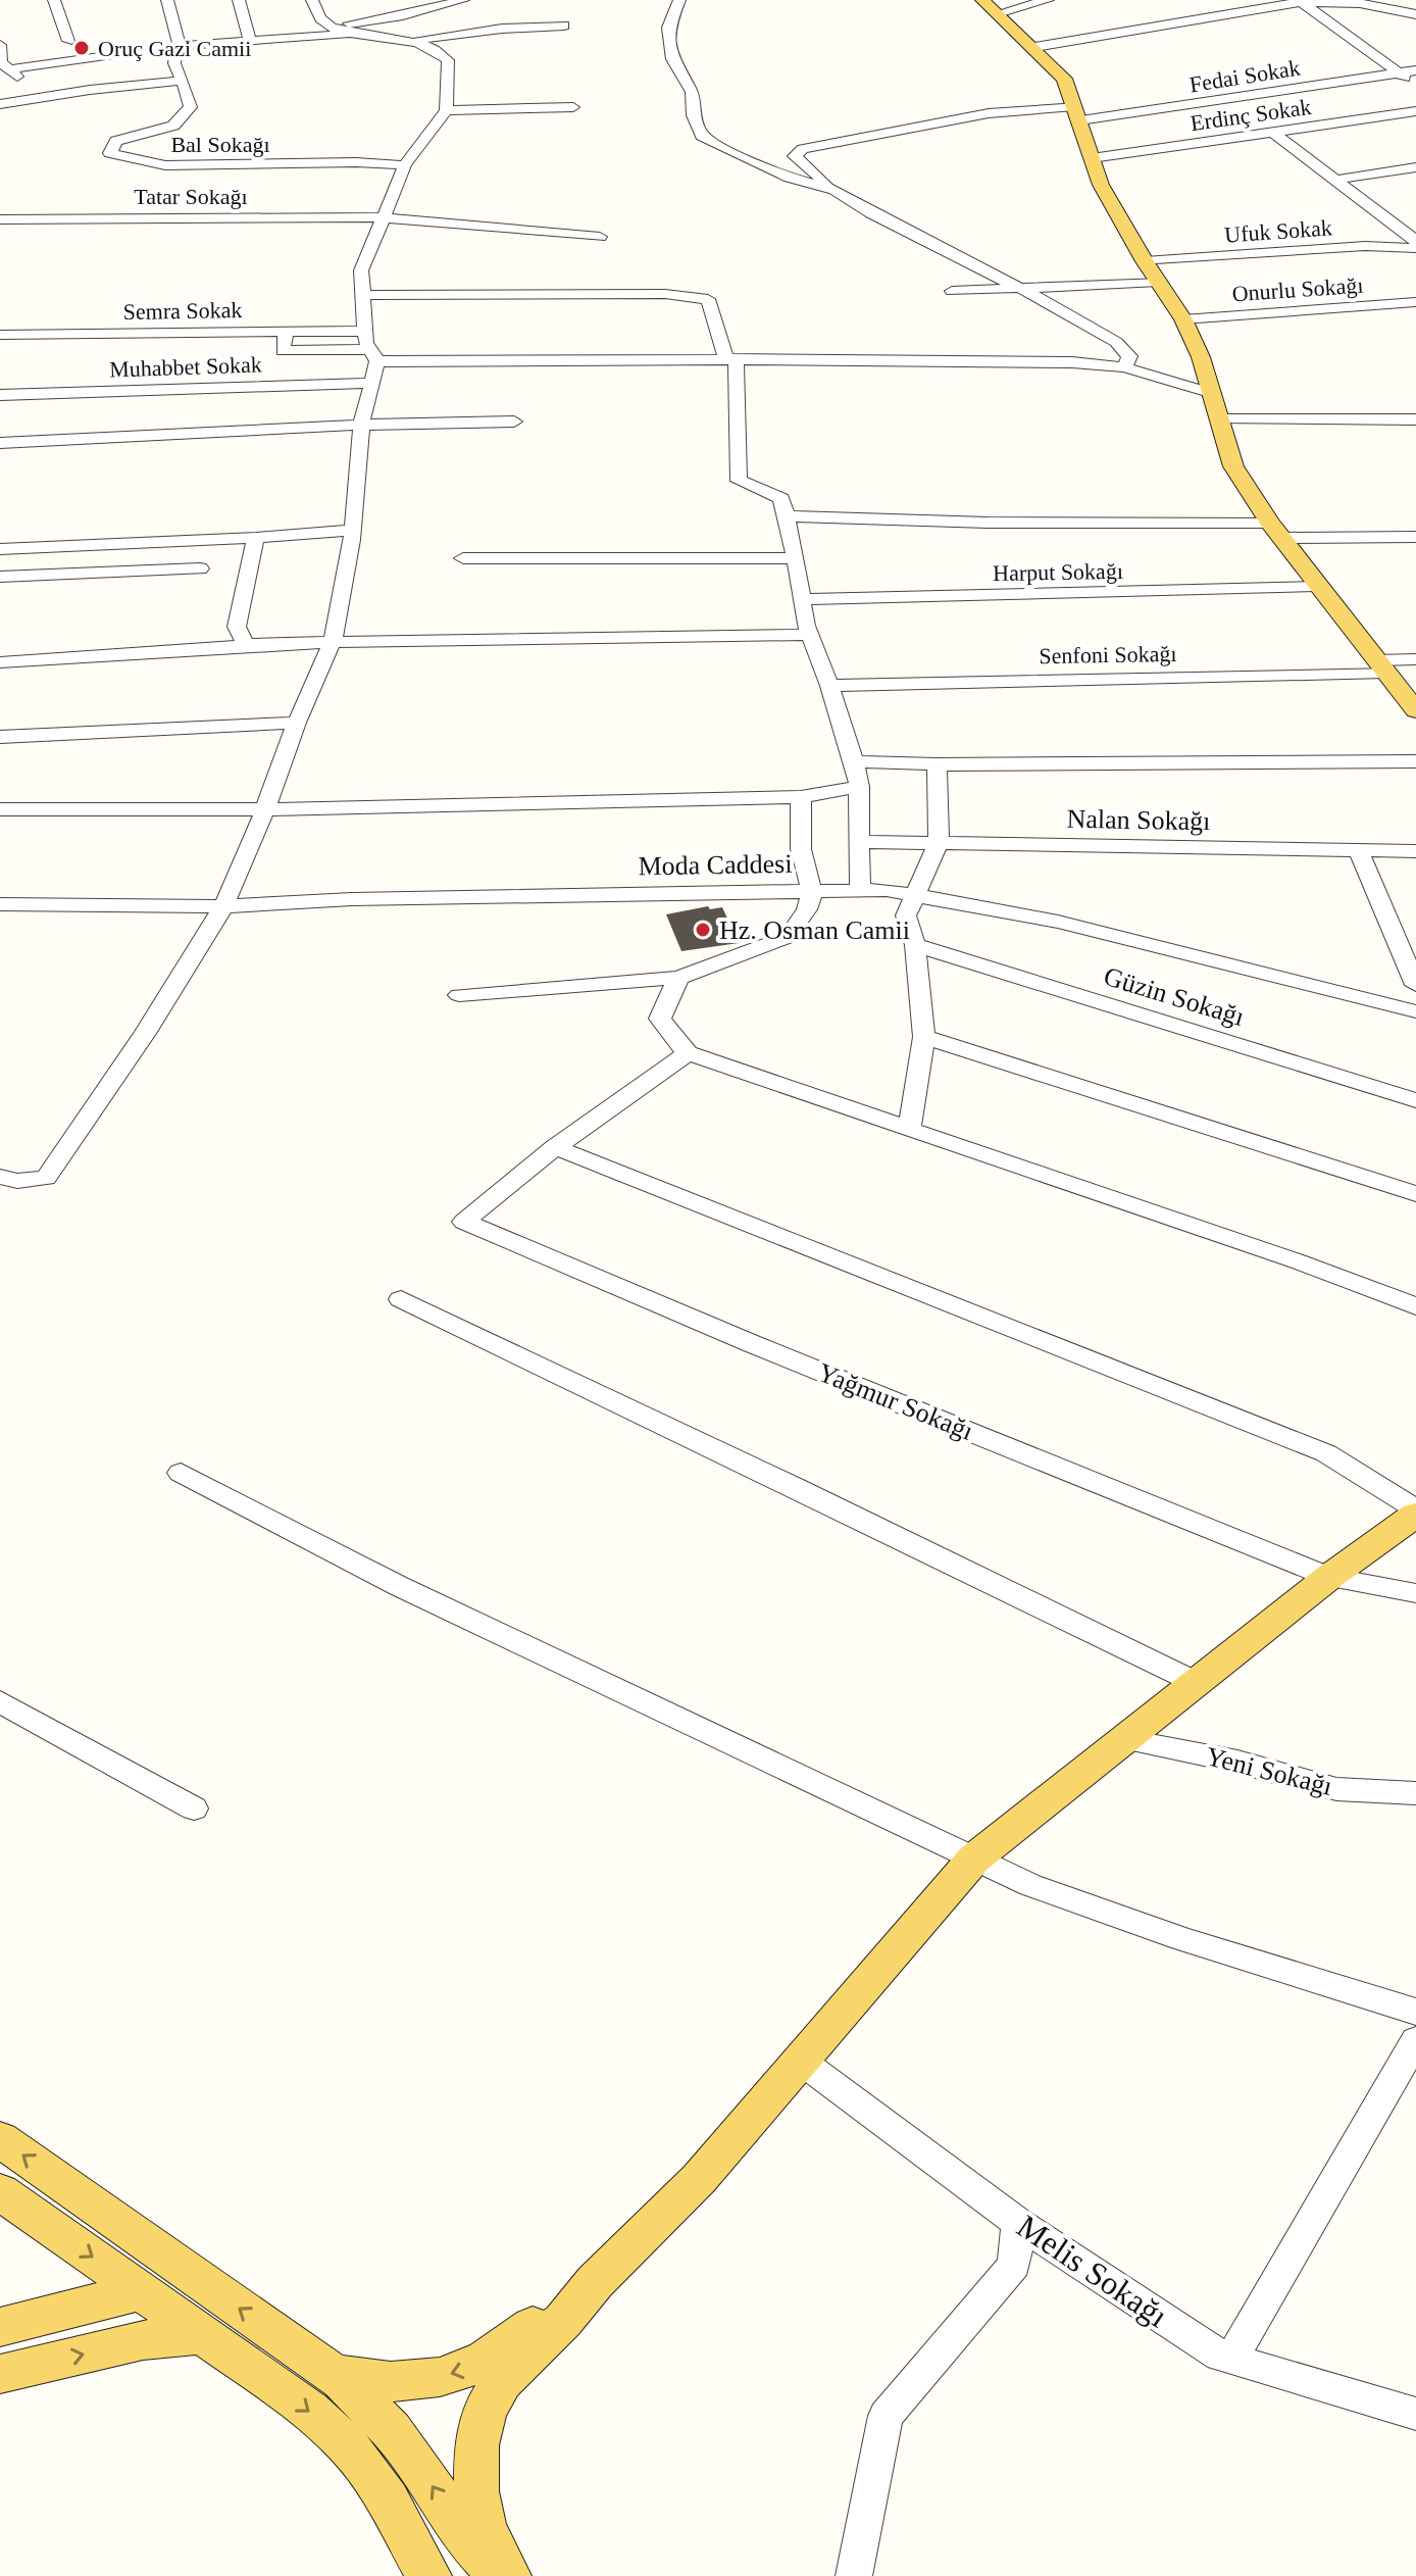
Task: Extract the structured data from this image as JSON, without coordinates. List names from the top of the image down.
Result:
{
  "streets": {
    "street": [
      "Fedai Sokak",
      "Erdinç Sokak",
      "Bal Sokağı",
      "Tatar Sokağı",
      "Ufuk Sokak",
      "Onurlu Sokağı",
      "Semra Sokak",
      "Muhabbet Sokak",
      "Harput Sokağı",
      "Senfoni Sokağı",
      "Nalan Sokağı",
      "Moda Caddesi",
      "Güzin Sokağı",
      "Yağmur Sokağı",
      "Yeni Sokağı",
      "Melis Sokağı"
    ]
  },
  "places": ["Oruç Gazi Camii", "Hz. Osman Camii"]
}
